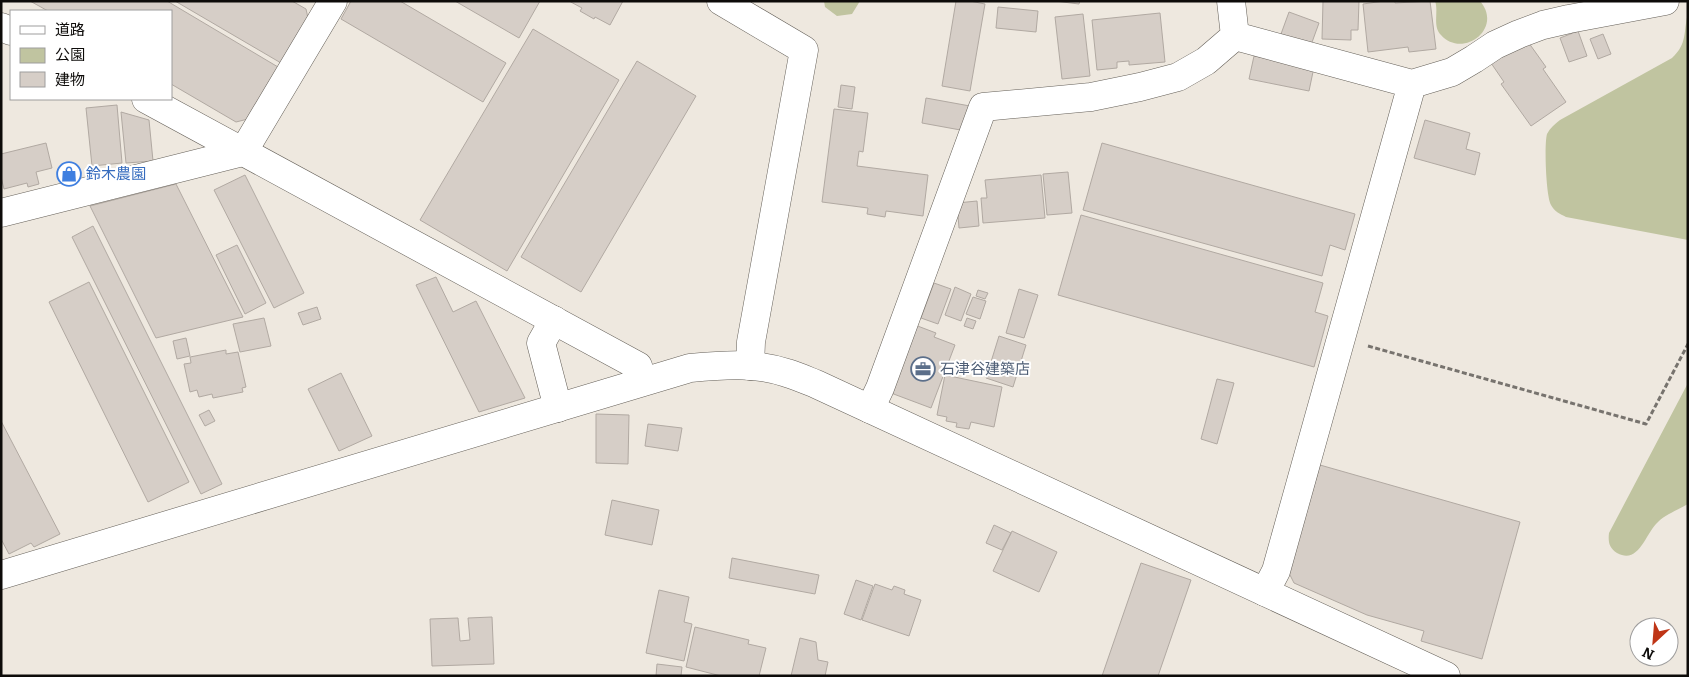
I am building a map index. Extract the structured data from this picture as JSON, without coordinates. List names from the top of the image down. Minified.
{"places":{"shop":["鈴木農園"],"office":["石津谷建築店"]},"legend":["道路","公園","建物"],"north":"bottom left"}
